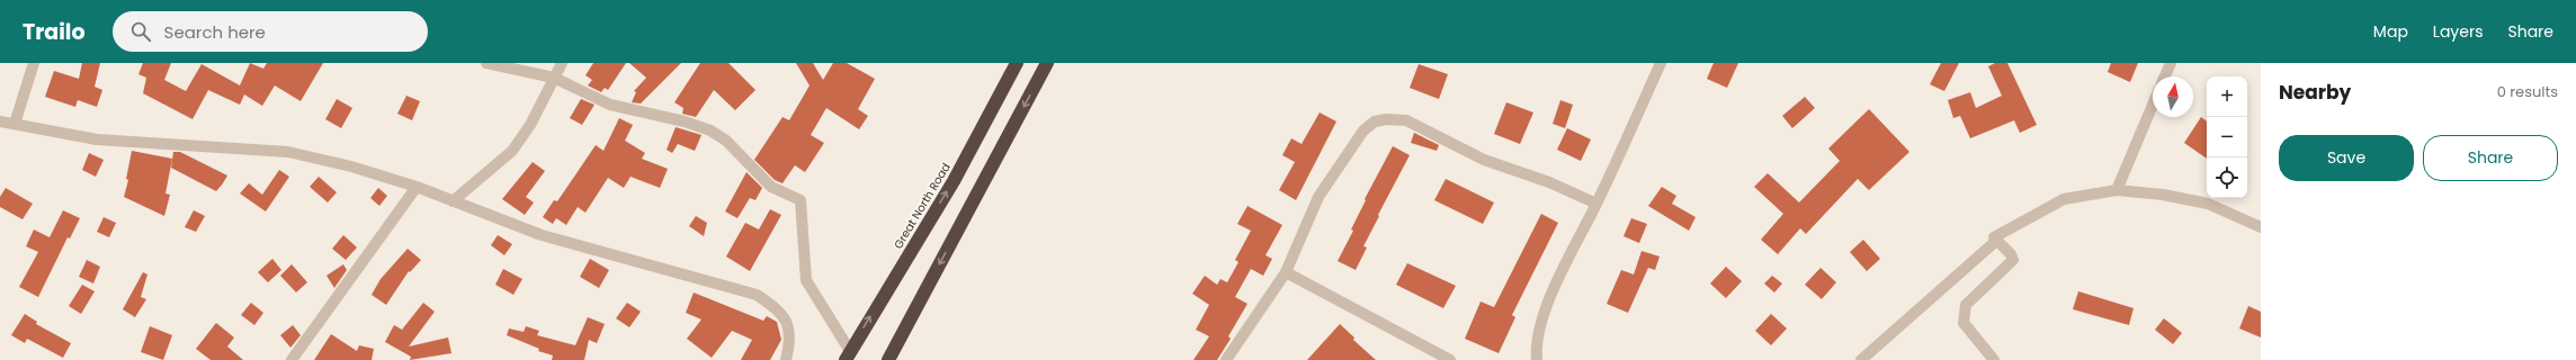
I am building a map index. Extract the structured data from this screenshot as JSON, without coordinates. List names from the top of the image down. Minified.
{"streets":{"highway":["Great North Road"]},"north":"top","page":{"header":"Trailo","search":"Search here","nav":["Map","Layers","Share"],"heading":["Nearby","0 results"],"map_buttons":["+","−"],"buttons":["Save","Share"]}}
